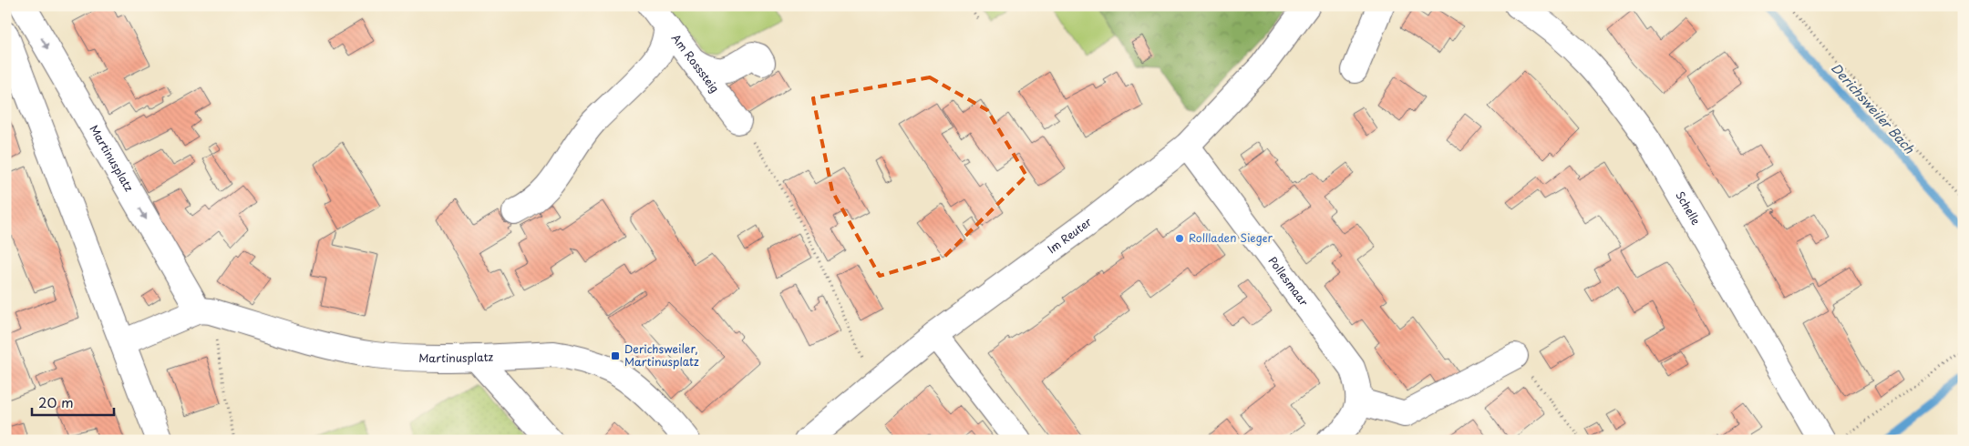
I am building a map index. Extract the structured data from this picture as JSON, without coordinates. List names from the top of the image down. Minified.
{"streets":{"street":["Am Rosssteig","Martinusplatz","Schelle","Im Reuter","Pollesmaar"]},"crossings":[["Im Reuter","Pollesmaar"]],"water":["Derichsweiler Bach"],"places":{"other":["Rollladen Sieger"],"transit":["Derichsweiler, Martinusplatz"]},"scale_bar":"20 m"}
